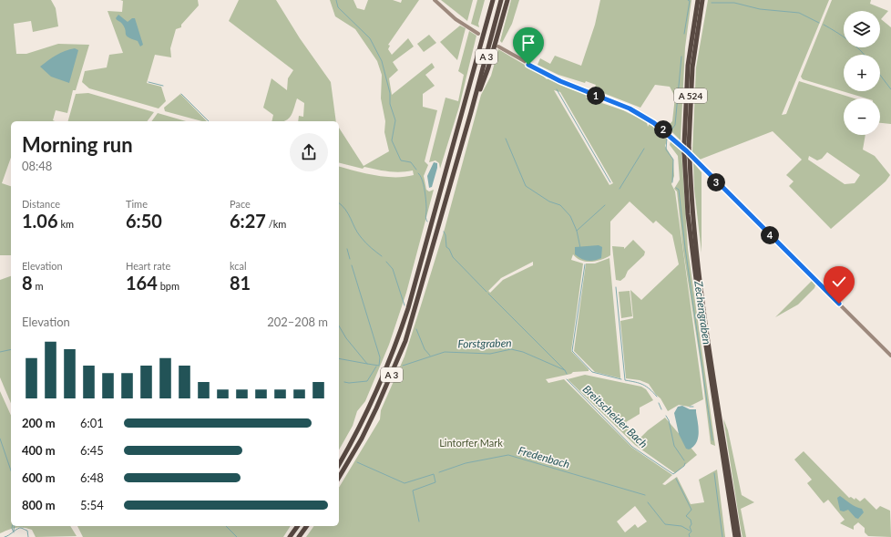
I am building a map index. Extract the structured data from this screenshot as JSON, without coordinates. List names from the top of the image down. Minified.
{"streets":{"highway":["A 3","A 524"]},"water":["Zechengraben","Forstgraben","Breitscheider Bach","Fredenbach"],"parks":["Lintorfer Mark"],"page":{"map_buttons":["+","−"],"pins":["1","2","3","4"],"heading":["Morning run","08:48"],"stats":[["Distance","1.06 km"],["Time","6:50"],["Pace","6:27 /km"],["Elevation","8 m"],["Heart rate","164 bpm"],["kcal","81"]],"chart":["Elevation","202–208 m"],"list":[{"name":"200 m","note":"6:01"},{"name":"400 m","note":"6:45"},{"name":"600 m","note":"6:48"},{"name":"800 m","note":"5:54"}]}}
